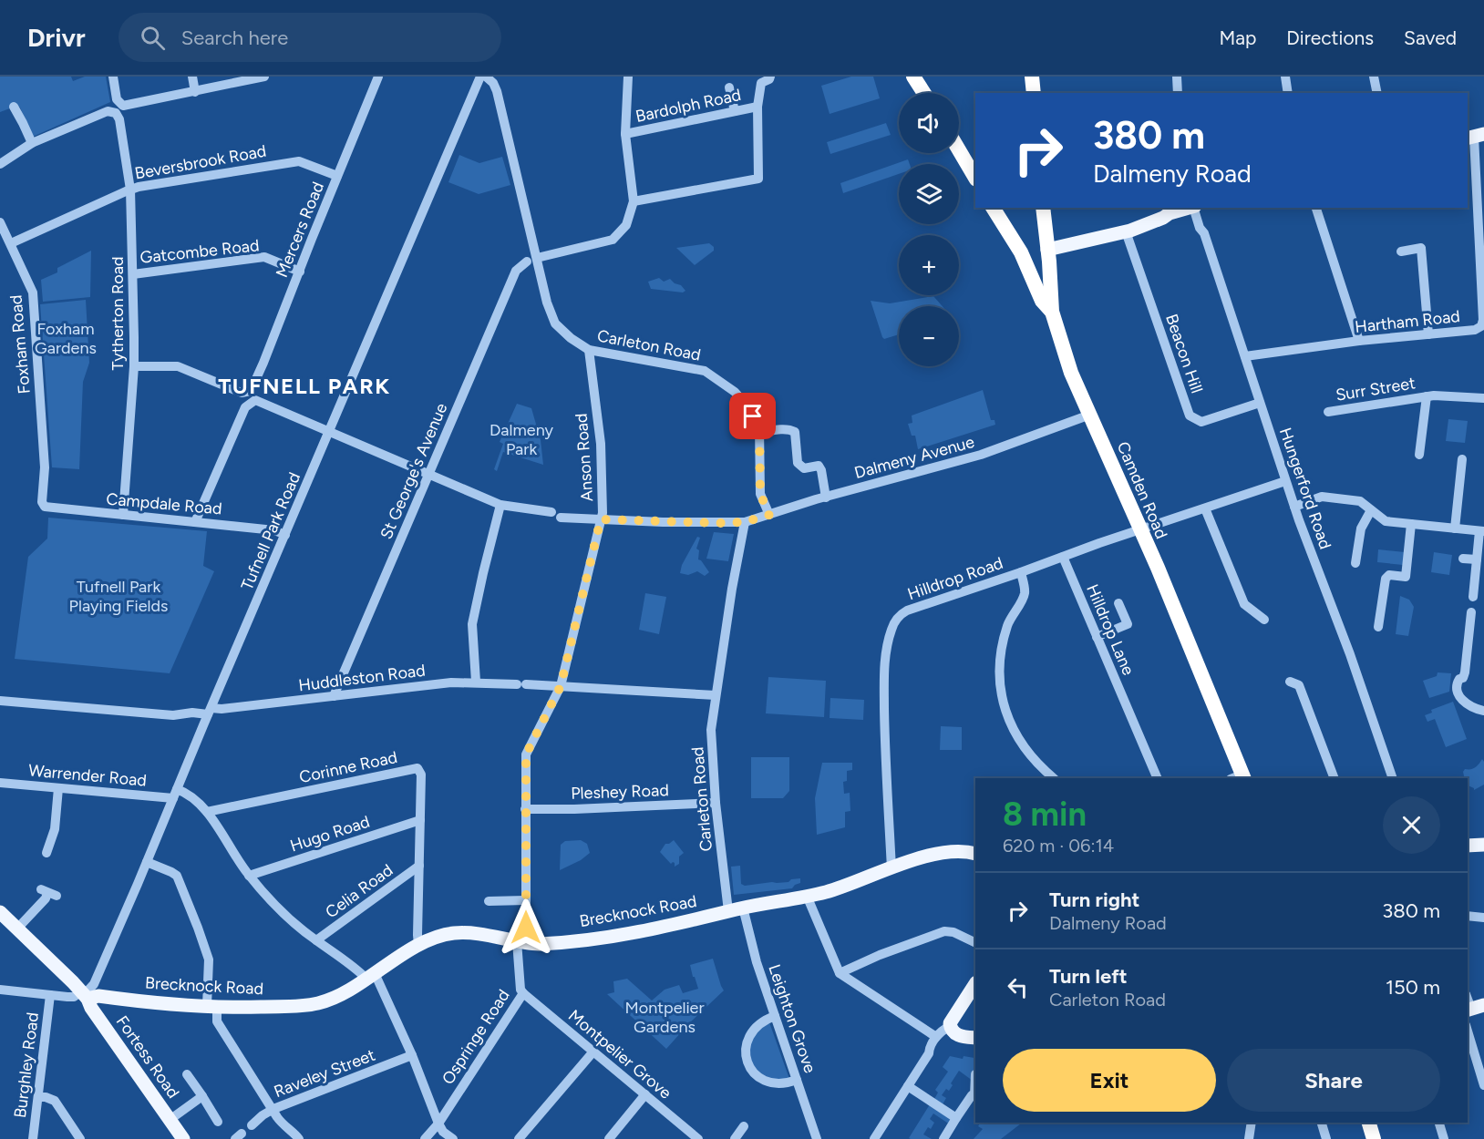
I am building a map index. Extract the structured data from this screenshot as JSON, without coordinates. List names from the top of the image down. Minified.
{"streets":{"highway":["Camden Road"],"main road":["Brecknock Road","Fortess Road"],"street":["Bardolph Road","Beversbrook Road","Mercers Road","Gatcombe Road","Tytherton Road","Hartham Road","Foxham Road","Carleton Road","Beacon Hill","Surr Street","Anson Road","Dalmeny Avenue","St George's Avenue","Hungerford Road","Campdale Road","Tufnell Park Road","Hilldrop Road","Hilldrop Lane","Huddleston Road","Corinne Road","Warrender Road","Pleshey Road","Hugo Road","Celia Road","Leighton Grove","Ospringe Road","Montpelier Grove","Burghley Road","Raveley Street"]},"crossings":[["Beversbrook Road","Mercers Road"],["Beversbrook Road","Tytherton Road"],["Beversbrook Road","Foxham Road"],["Mercers Road","Gatcombe Road"],["Mercers Road","Dalmeny Avenue"],["Mercers Road","Campdale Road"],["Gatcombe Road","Tytherton Road"],["Tytherton Road","Dalmeny Avenue"],["Tytherton Road","Campdale Road"],["Hartham Road","Hungerford Road"],["Foxham Road","Campdale Road"],["Carleton Road","Anson Road"],["Carleton Road","Dalmeny Avenue"],["Carleton Road","Huddleston Road"],["Carleton Road","Pleshey Road"],["Carleton Road","Brecknock Road"],["Beacon Hill","Hungerford Road"],["Anson Road","Dalmeny Avenue"],["Anson Road","Huddleston Road"],["Anson Road","Pleshey Road"],["Anson Road","Brecknock Road"],["Anson Road","Ospringe Road"],["Dalmeny Avenue","St George's Avenue"],["Dalmeny Avenue","Camden Road"],["Dalmeny Avenue","Tufnell Park Road"],["St George's Avenue","Huddleston Road"],["Hungerford Road","Hilldrop Road"],["Camden Road","Hilldrop Road"],["Campdale Road","Tufnell Park Road"],["Tufnell Park Road","Huddleston Road"],["Tufnell Park Road","Warrender Road"],["Tufnell Park Road","Brecknock Road"],["Tufnell Park Road","Fortess Road"],["Hilldrop Road","Hilldrop Lane"],["Hilldrop Road","Brecknock Road"],["Corinne Road","Hugo Road"],["Corinne Road","Celia Road"],["Corinne Road","Brecknock Road"],["Brecknock Road","Leighton Grove"],["Brecknock Road","Ospringe Road"],["Brecknock Road","Fortess Road"],["Ospringe Road","Montpelier Grove"]],"districts":["TUFNELL PARK"],"parks":["Foxham Gardens","Dalmeny Park","Tufnell Park Playing Fields","Montpelier Gardens"],"page":{"header":"Drivr","search":"Search here","nav":["Map","Directions","Saved"],"map_buttons":["+","−"],"turn":["380 m","Dalmeny Road"],"heading":["8 min","620 m · 06:14"],"list":[{"name":"Turn right","note":"Dalmeny Road","value":"380 m"},{"name":"Turn left","note":"Carleton Road","value":"150 m"}],"buttons":["Exit","Share"]}}
